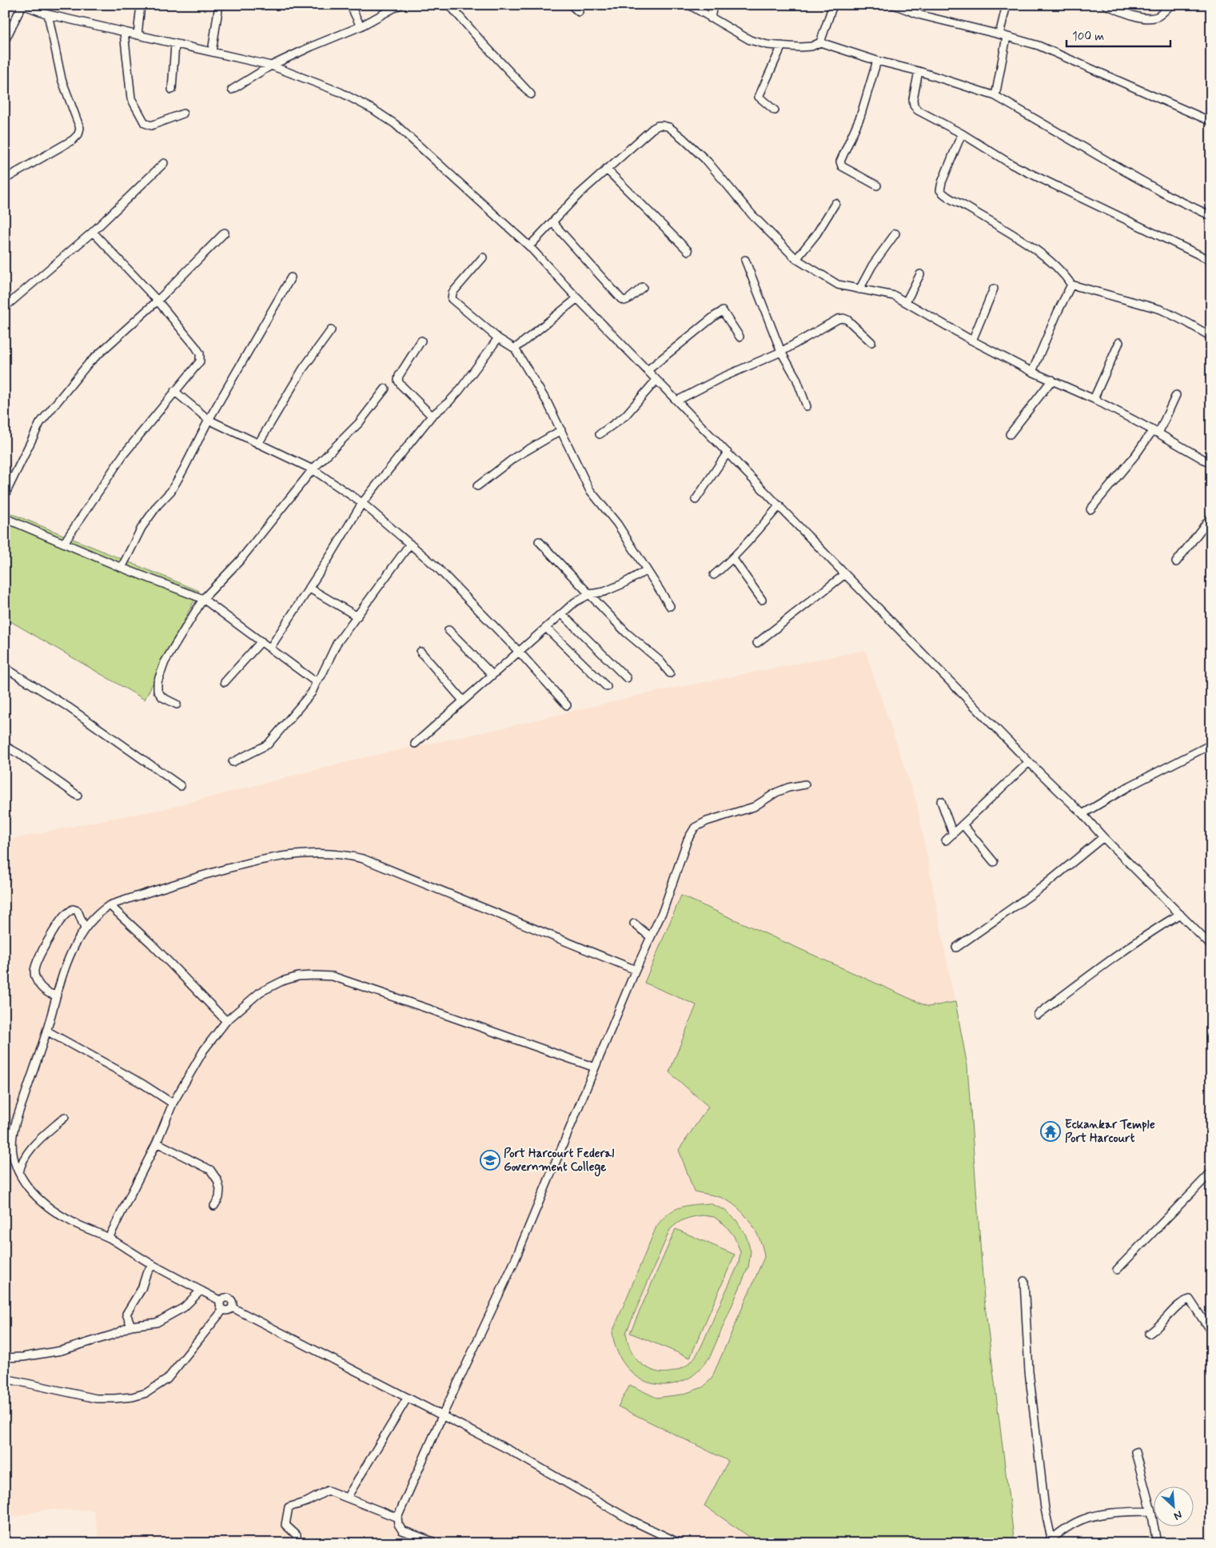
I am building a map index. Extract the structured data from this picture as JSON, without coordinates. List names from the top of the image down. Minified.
{"places":{"temple":["Eckankar Temple Port Harcourt"],"school or university":["Port Harcourt Federal Government College"]},"scale_bar":"100 m","north":"bottom right"}
